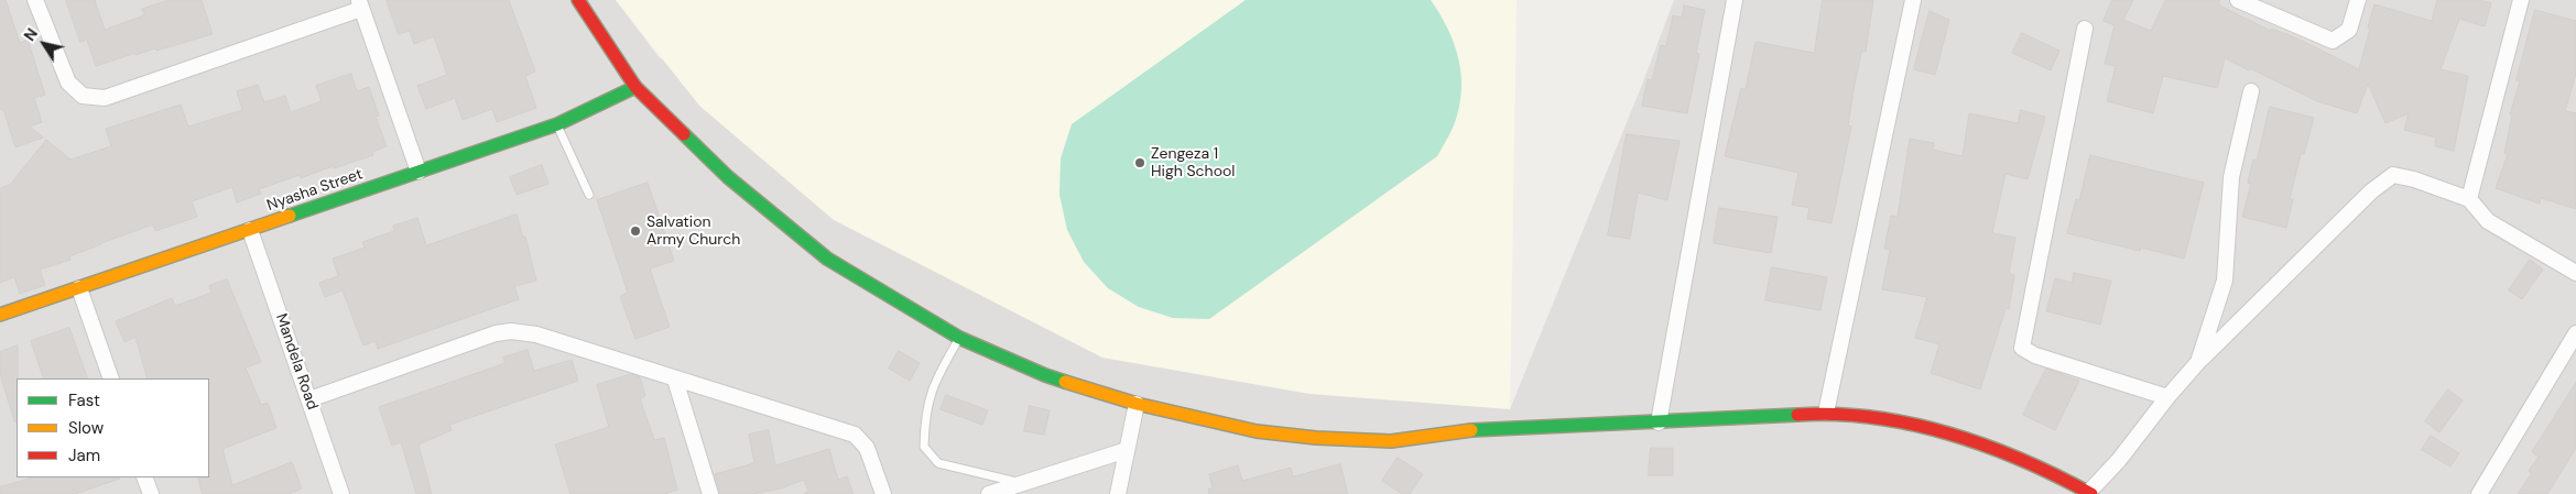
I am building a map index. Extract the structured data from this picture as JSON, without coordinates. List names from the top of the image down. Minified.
{"streets":{"street":["Nyasha Street","Mandela Road"]},"crossings":[["Nyasha Street","Mandela Road"]],"places":["Zengeza 1 High School","Salvation Army Church"],"legend":["Fast","Slow","Jam"],"north":"top left"}
